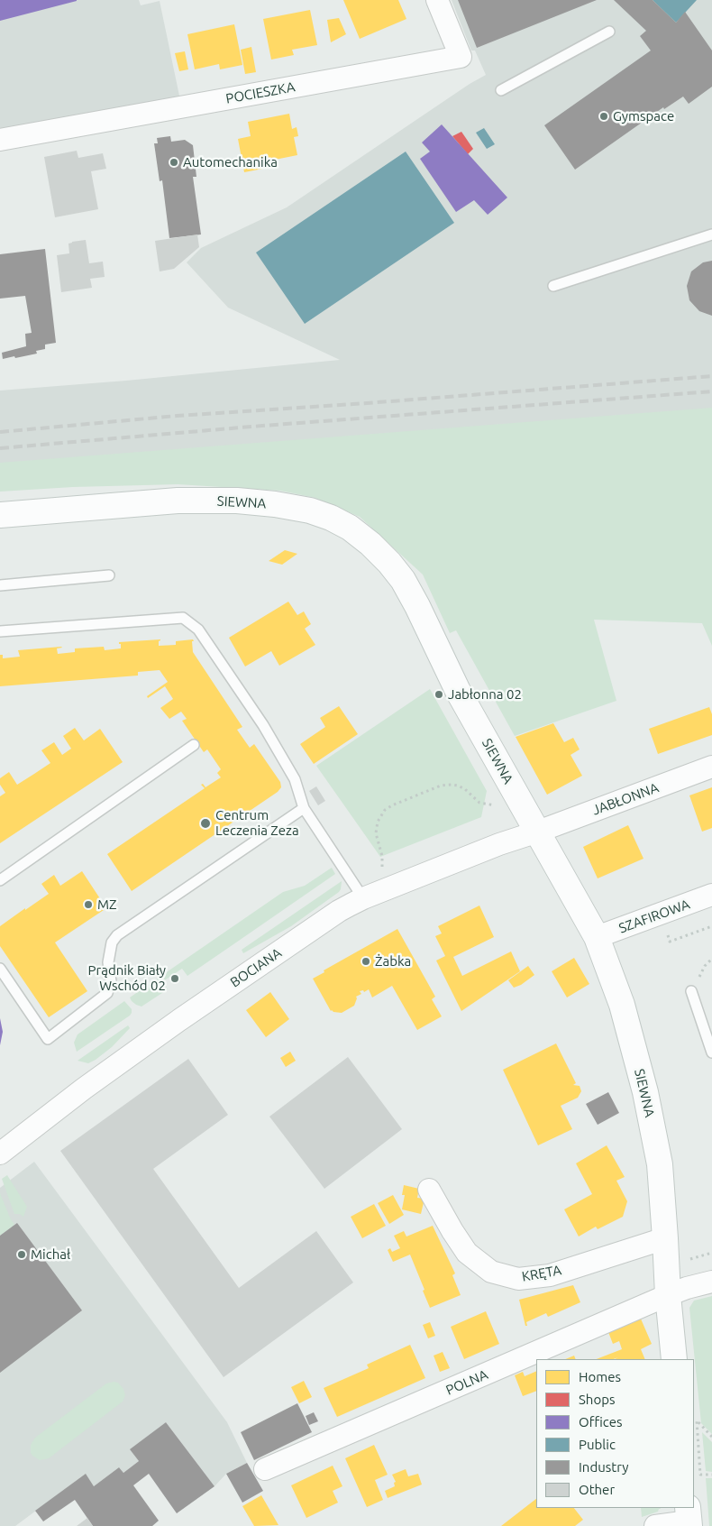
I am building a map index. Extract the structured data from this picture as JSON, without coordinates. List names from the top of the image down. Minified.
{"streets":{"street":["POCIESZKA","SIEWNA","JABŁONNA","SZAFIROWA","BOCIANA","KRĘTA","POLNA"]},"crossings":[["SIEWNA","JABŁONNA"],["SIEWNA","SZAFIROWA"],["SIEWNA","BOCIANA"],["SIEWNA","KRĘTA"],["SIEWNA","POLNA"],["JABŁONNA","BOCIANA"]],"places":["Gymspace","Automechanika","Jabłonna 02","Centrum Leczenia Zeza","MZ","Żabka","Prądnik Biały Wschód 02","Michał"],"legend":["Homes","Shops","Offices","Public","Industry","Other"]}
